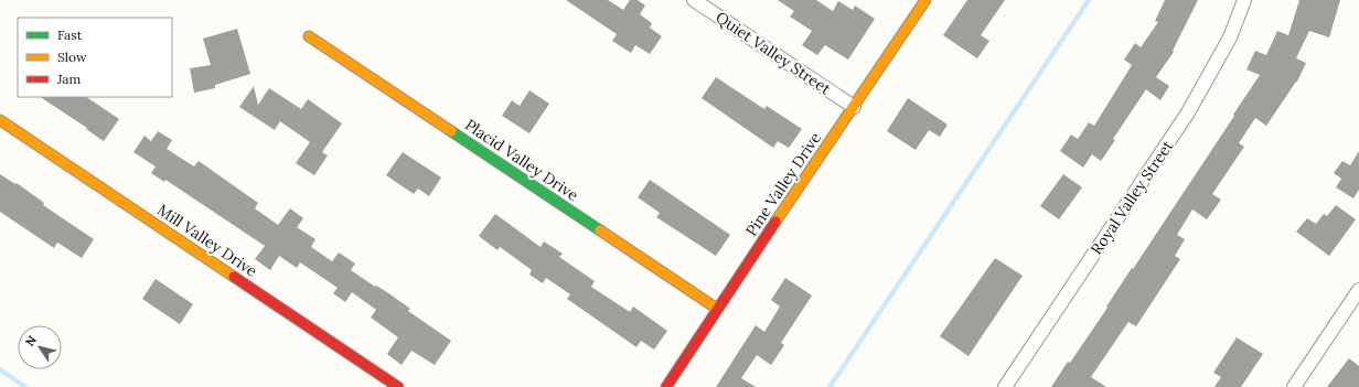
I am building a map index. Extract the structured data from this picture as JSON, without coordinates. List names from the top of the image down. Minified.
{"streets":{"street":["Quiet Valley Street","Placid Valley Drive","Pine Valley Drive","Royal Valley Street","Mill Valley Drive"]},"crossings":[["Quiet Valley Street","Pine Valley Drive"],["Placid Valley Drive","Pine Valley Drive"]],"legend":["Fast","Slow","Jam"],"north":"top left"}
